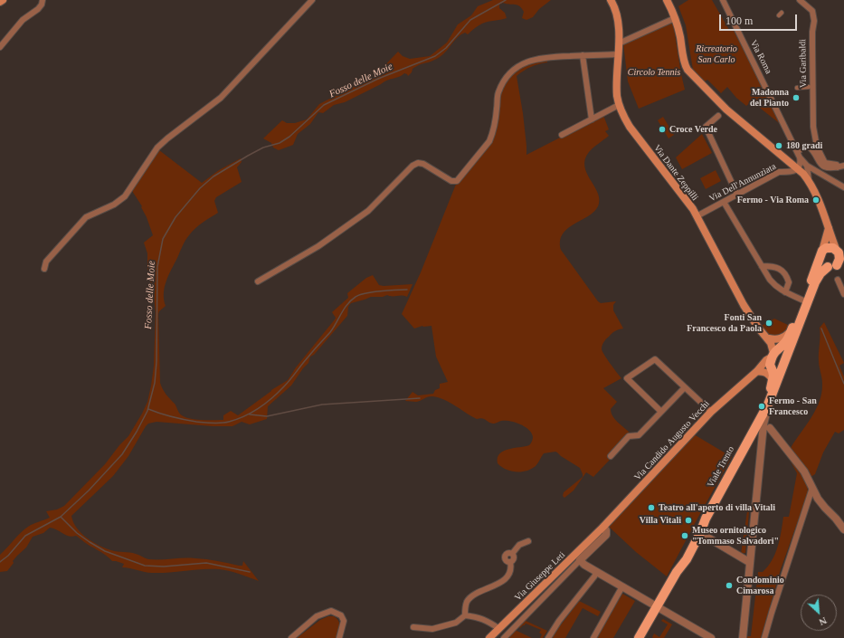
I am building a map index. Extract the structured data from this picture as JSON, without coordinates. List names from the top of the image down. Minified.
{"streets":{"main road":["Via Dante Zeppilli","Via Candido Augusto Vecchi","Viale Trento","Via Giuseppe Leti"],"street":["Via Roma","Via Garibaldi","Via Dell'Annunziata"]},"crossings":[["Via Dante Zeppilli","Via Dell'Annunziata"],["Via Dante Zeppilli","Via Candido Augusto Vecchi"],["Via Dante Zeppilli","Viale Trento"],["Via Candido Augusto Vecchi","Viale Trento"],["Via Candido Augusto Vecchi","Via Giuseppe Leti"]],"water":["Fosso delle Moie"],"parks":["Ricreatorio San Carlo","Circolo Tennis"],"places":["Madonna del Pianto","Croce Verde","180 gradi","Fermo - Via Roma","Fonti San Francesco da Paola","Fermo - San Francesco","Teatro all'aperto di villa Vitali","Villa Vitali","Museo ornitologico \"Tommaso Salvadori\"","Condominio Cimarosa"],"scale_bar":"100 m","north":"bottom right"}
